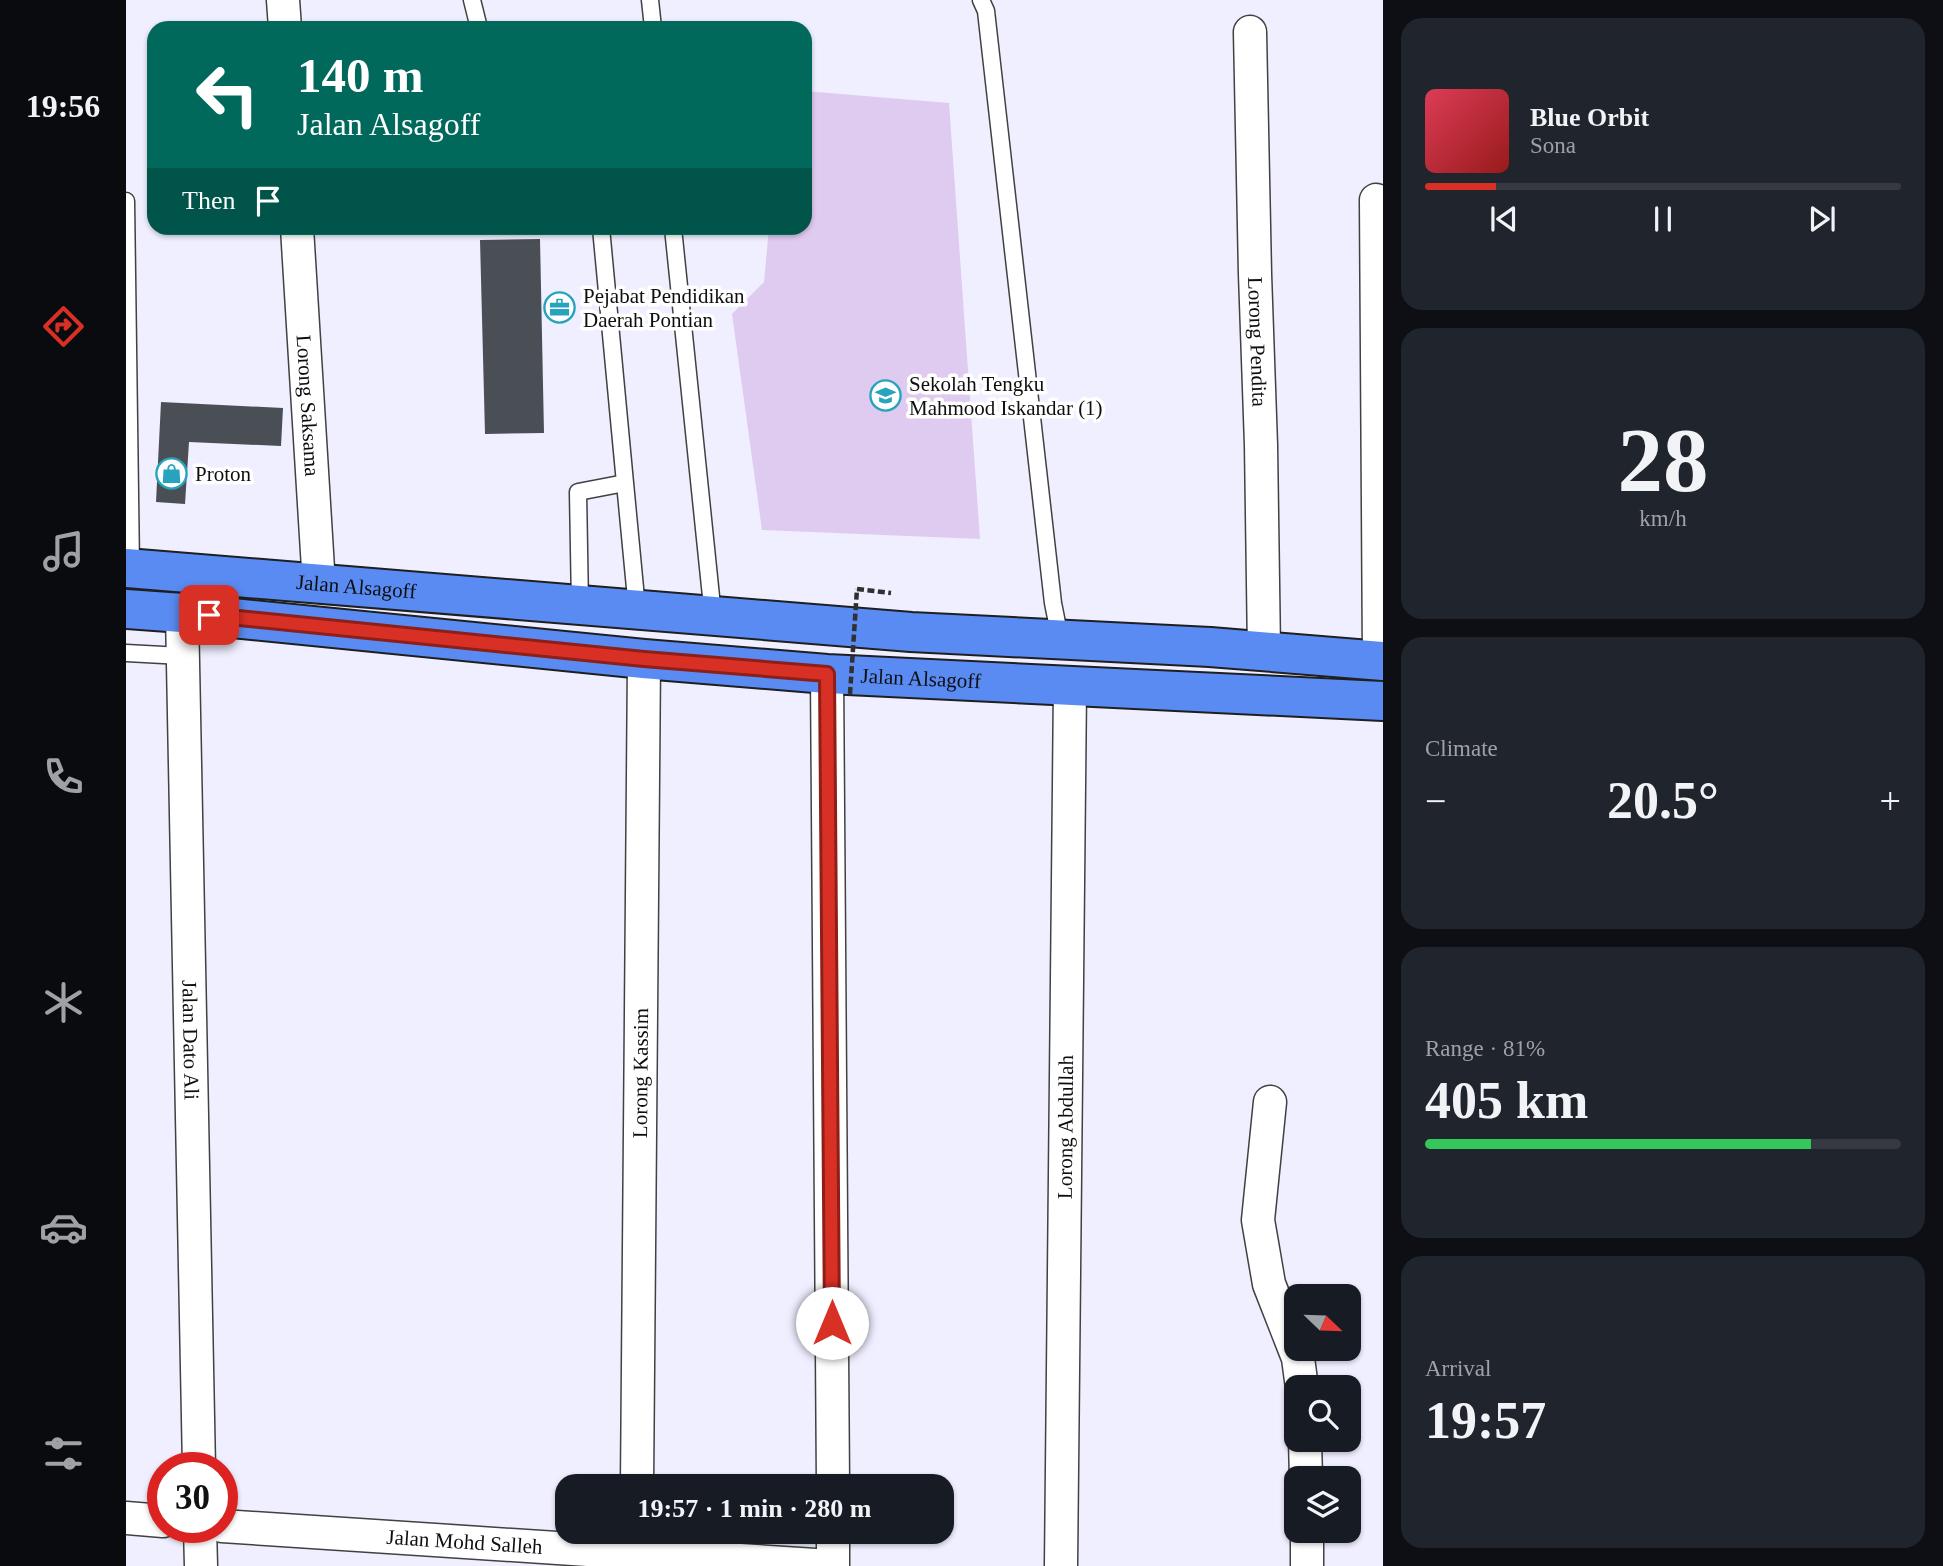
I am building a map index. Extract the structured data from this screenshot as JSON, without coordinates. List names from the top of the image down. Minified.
{"streets":{"highway":["Jalan Alsagoff"],"street":["Lorong Pendita","Lorong Saksama","Jalan Dato Ali","Lorong Kassim","Lorong Abdullah","Jalan Mohd Salleh"]},"crossings":[["Lorong Pendita","Jalan Alsagoff"],["Lorong Saksama","Jalan Alsagoff"],["Jalan Alsagoff","Jalan Dato Ali"],["Jalan Alsagoff","Lorong Kassim"],["Jalan Alsagoff","Lorong Abdullah"]],"places":{"office":["Pejabat Pendidikan Daerah Pontian"],"school or university":["Sekolah Tengku Mahmood Iskandar (1)"],"shop":["Proton"]},"north":"bottom right","page":{"tabs":"19:56","turn":["140 m","Jalan Alsagoff"],"song":["Blue Orbit","Sona"],"then":"Then","tile":[["28","km/h"],"Climate",["Range · 81%","405 km"],["Arrival","19:57"]],"heat":["−","20.5°","+"],"limit":"30","trip":"19:57 · 1 min · 280 m"}}
